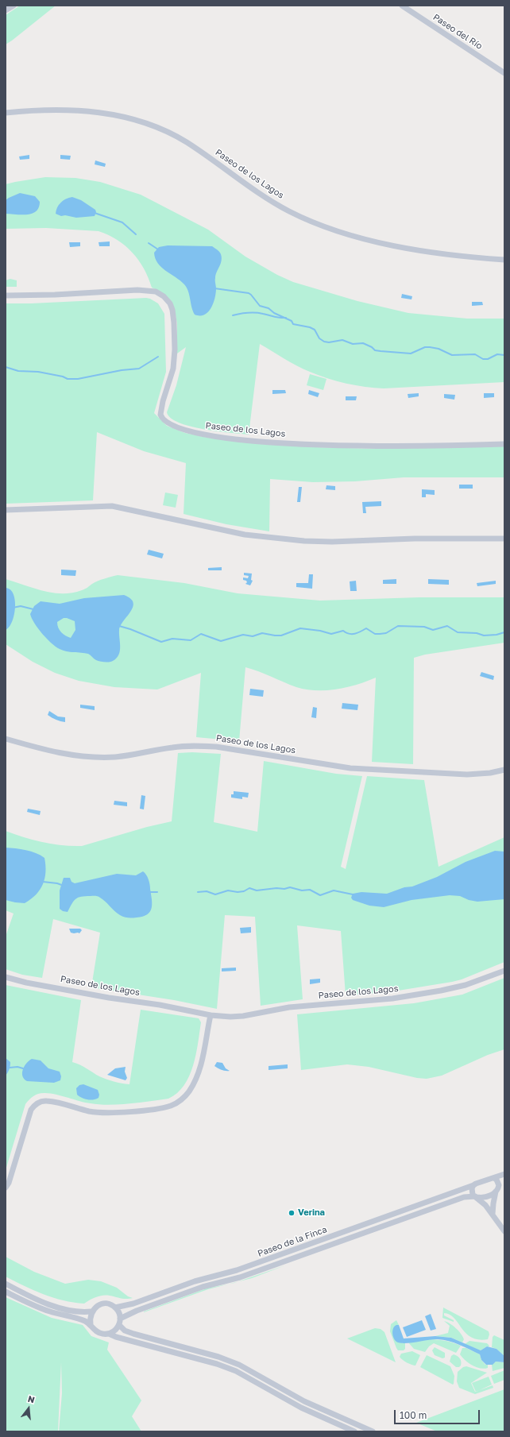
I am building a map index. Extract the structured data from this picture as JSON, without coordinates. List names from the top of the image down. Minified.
{"streets":{"street":["Paseo del Río","Paseo de los Lagos","Paseo de la Finca"]},"places":["Verina"],"scale_bar":"100 m","north":"top"}
